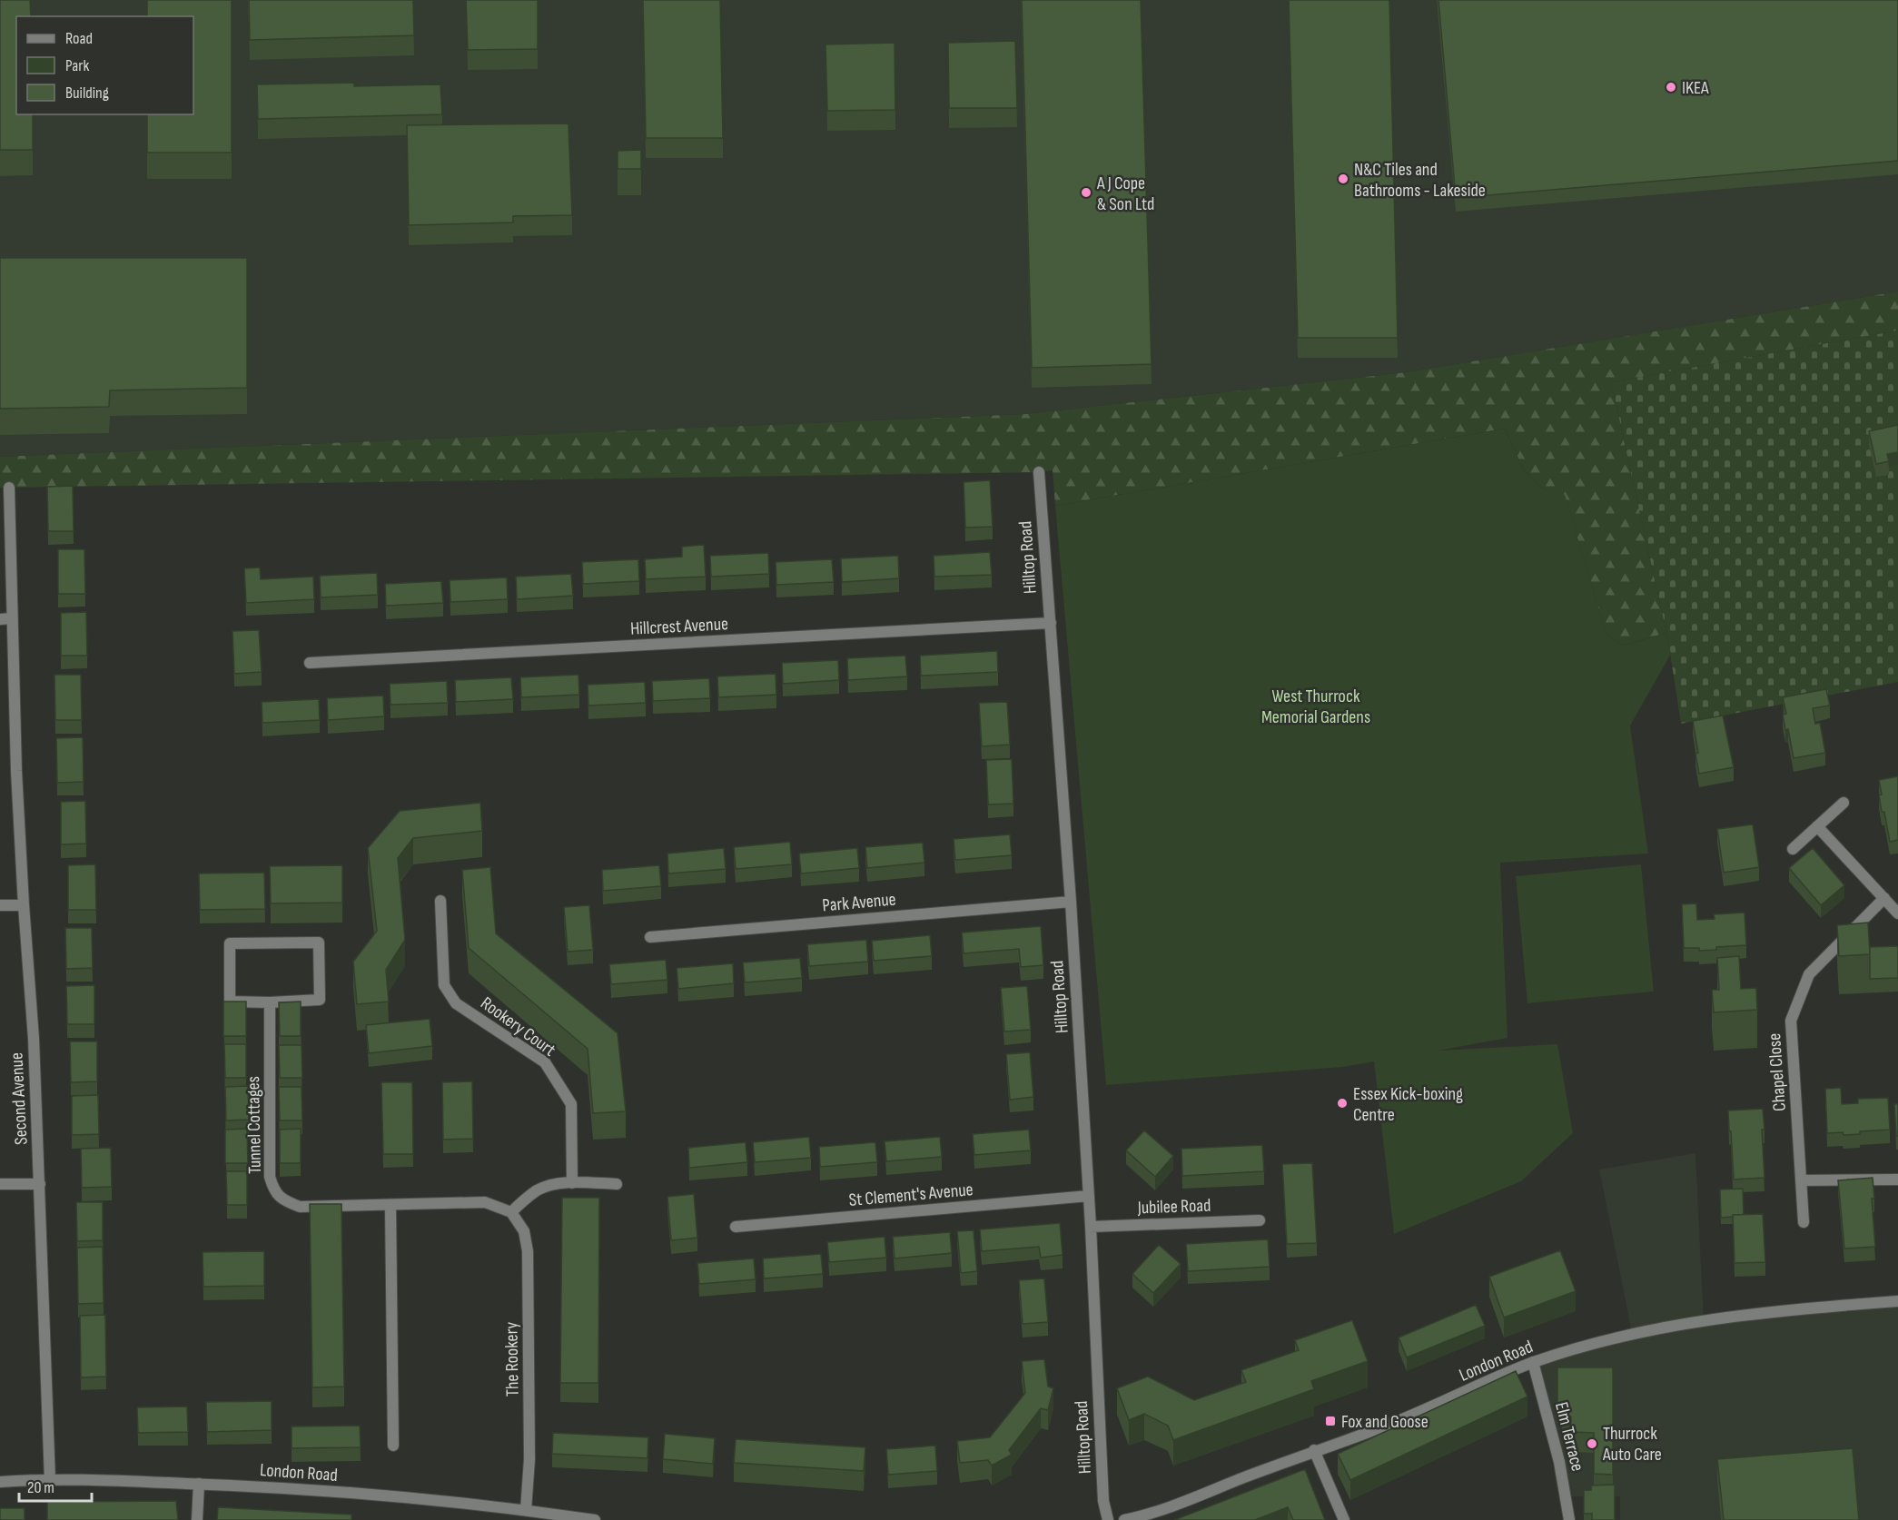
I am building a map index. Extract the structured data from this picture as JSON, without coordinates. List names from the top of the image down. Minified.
{"streets":{"street":["Hilltop Road","Hillcrest Avenue","Park Avenue","Rookery Court","Chapel Close","Second Avenue","Tunnel Cottages","St Clement's Avenue","Jubilee Road","The Rookery","London Road","Elm Terrace"]},"crossings":[["Hilltop Road","Hillcrest Avenue"],["Hilltop Road","Park Avenue"],["Hilltop Road","St Clement's Avenue"],["Hilltop Road","Jubilee Road"],["Second Avenue","London Road"],["Tunnel Cottages","The Rookery"],["The Rookery","London Road"],["London Road","Elm Terrace"]],"parks":["West Thurrock Memorial Gardens"],"places":{"other":["IKEA","N&C Tiles and Bathrooms - Lakeside","A J Cope & Son Ltd","Essex Kick-boxing Centre","Thurrock Auto Care"],"transit":["Fox and Goose"]},"legend":["Road","Park","Building"],"scale_bar":"20 m"}
